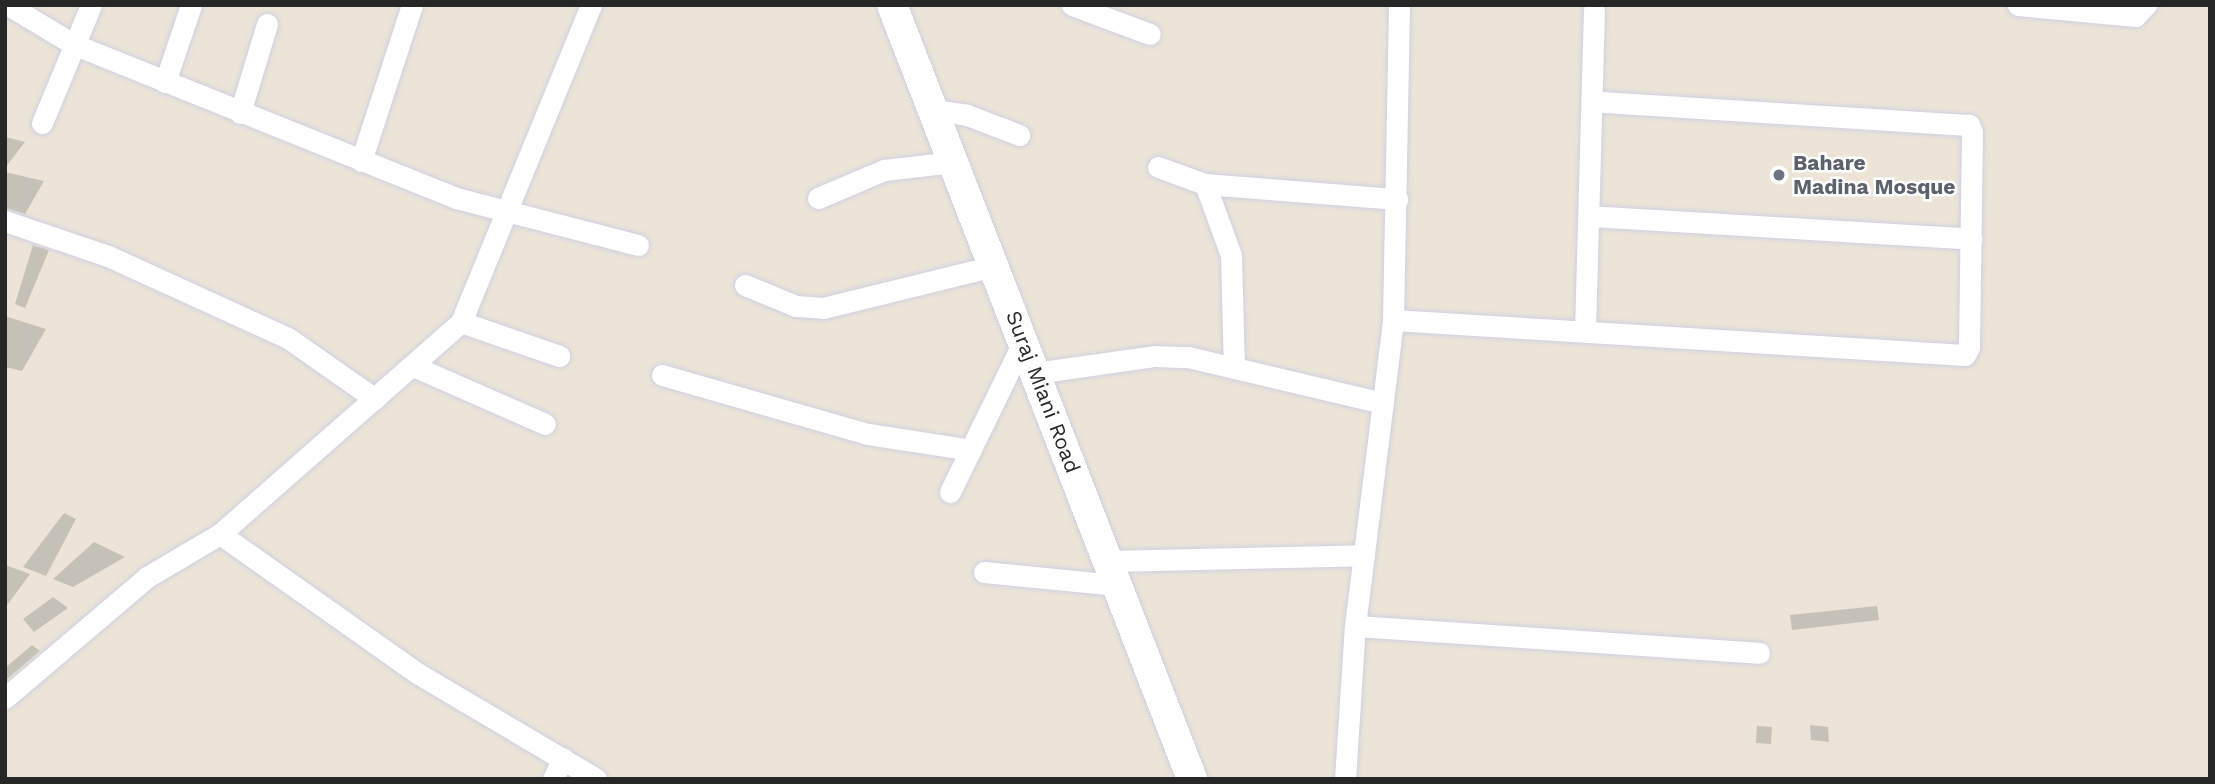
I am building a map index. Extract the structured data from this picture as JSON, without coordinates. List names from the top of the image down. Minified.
{"streets":{"street":["Suraj Miani Road"]},"places":["Bahare Madina Mosque"]}
